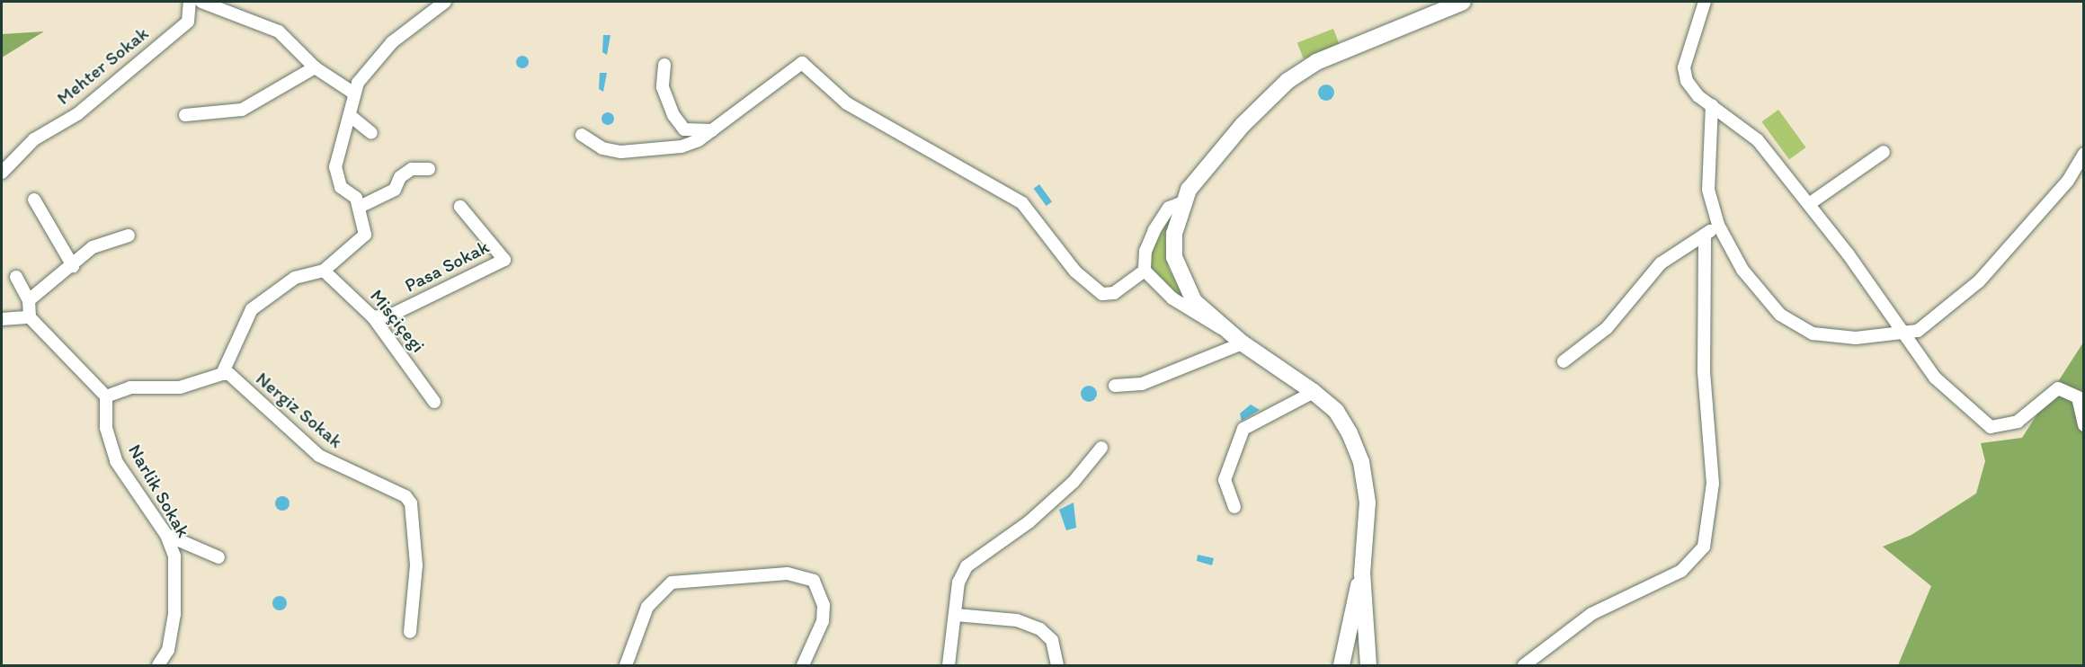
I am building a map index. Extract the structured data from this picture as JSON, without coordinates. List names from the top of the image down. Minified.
{"streets":{"street":["Mehter Sokak","Pasa Sokak","Misçiçegi","Nergiz Sokak","Narlik Sokak"]},"crossings":[["Pasa Sokak","Misçiçegi"]]}
